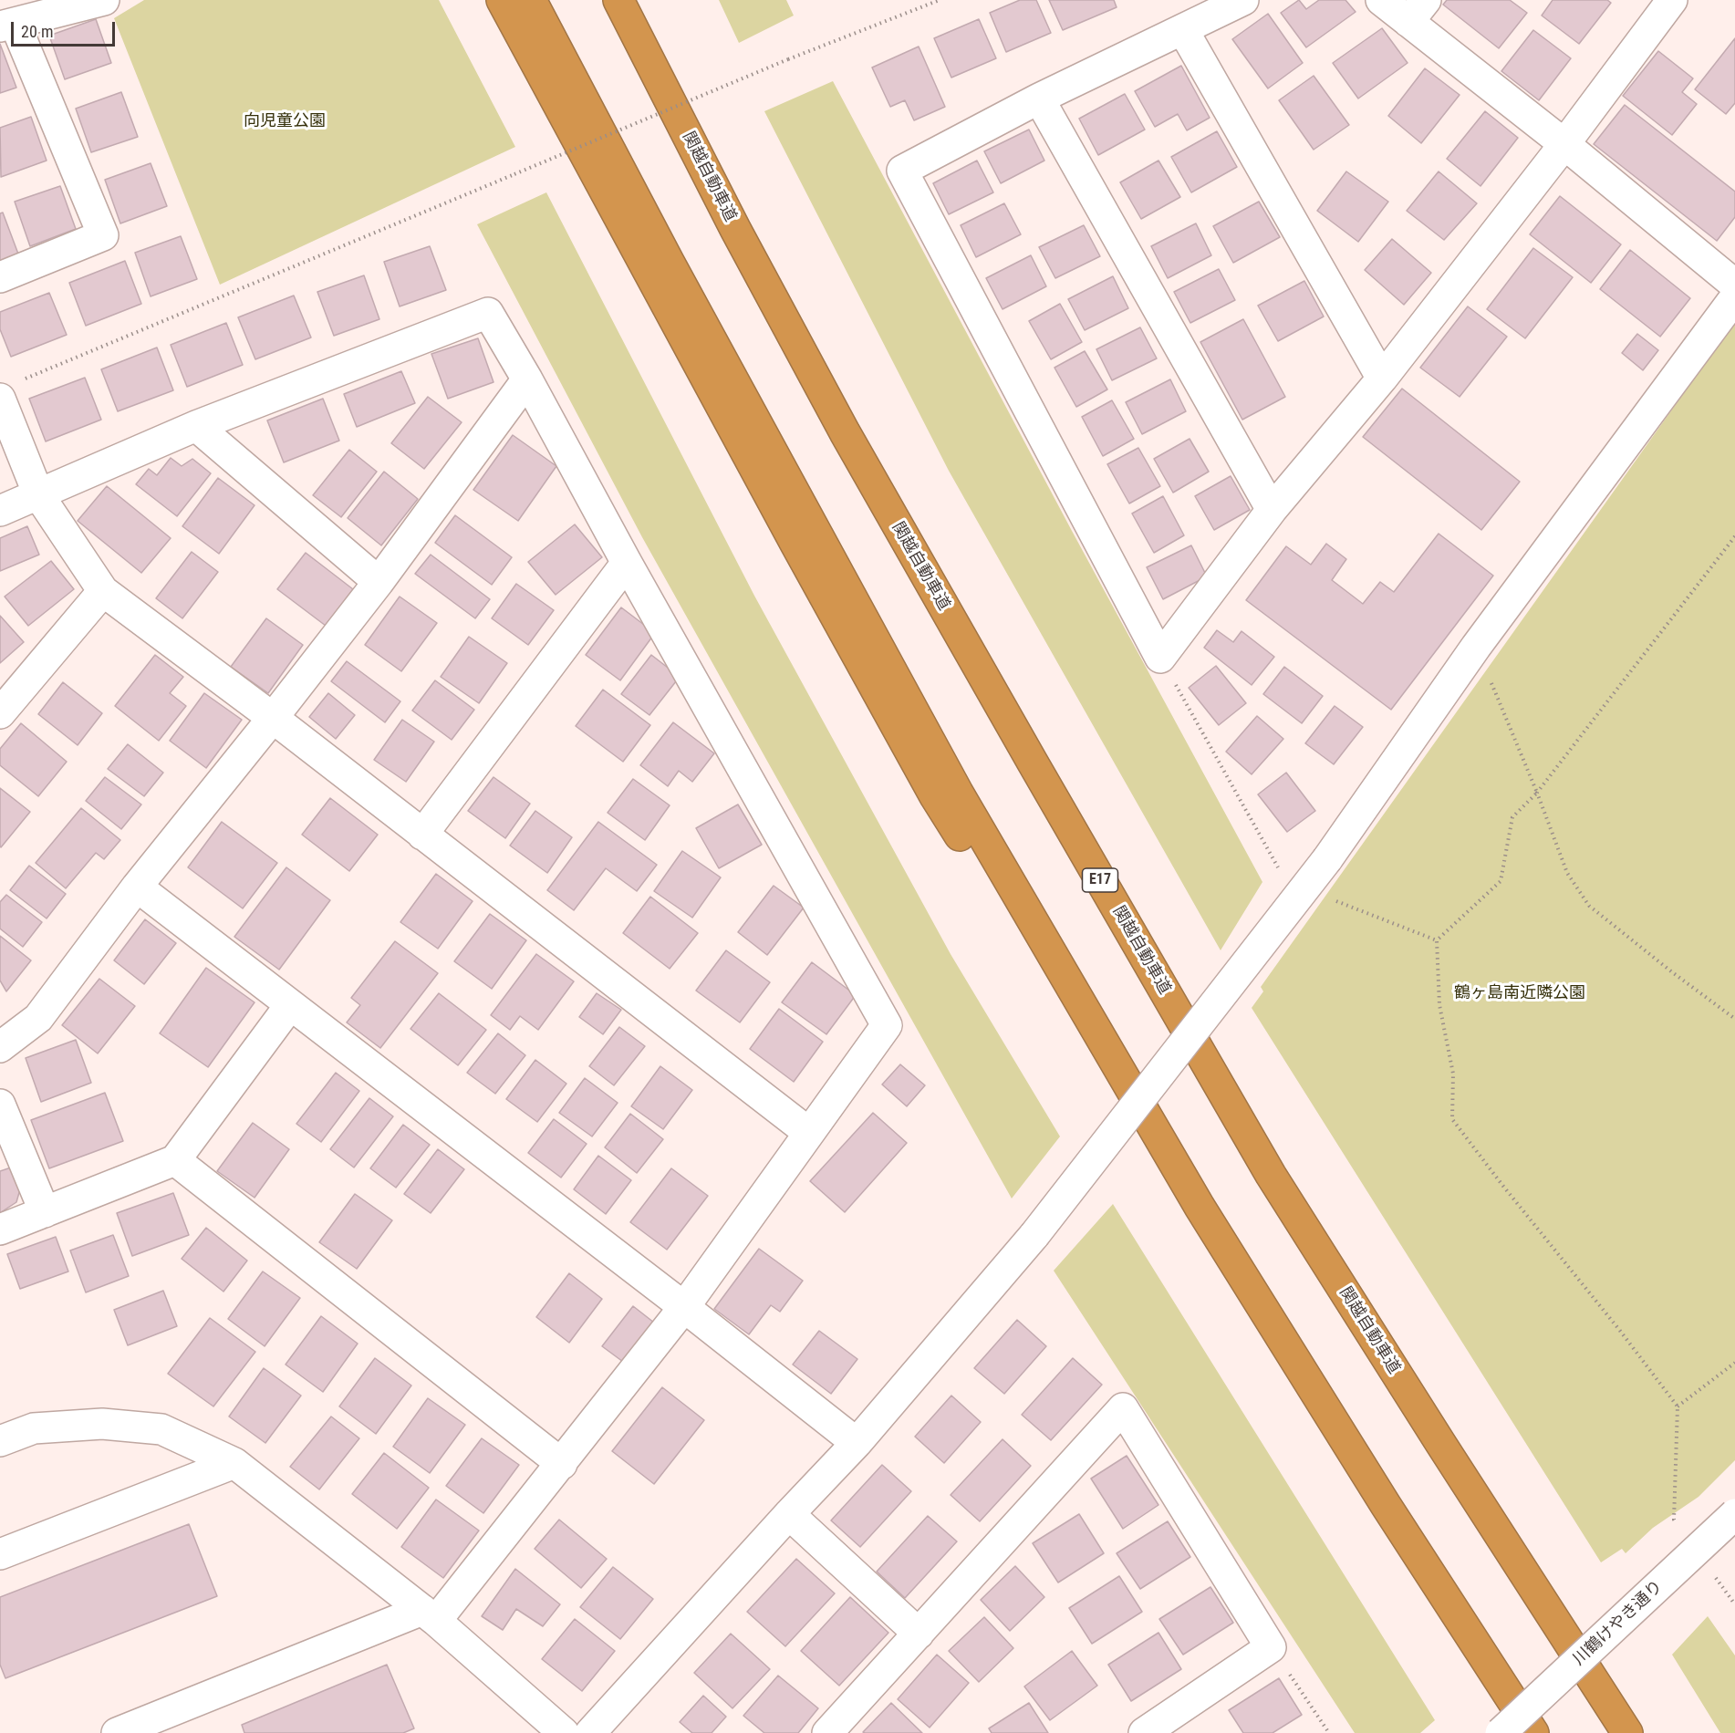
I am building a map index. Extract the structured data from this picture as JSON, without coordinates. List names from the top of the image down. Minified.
{"streets":{"highway":["関越自動車道","E17"],"street":["川鶴けやき通り"]},"parks":["向児童公園","鶴ヶ島南近隣公園"],"scale_bar":"20 m"}
